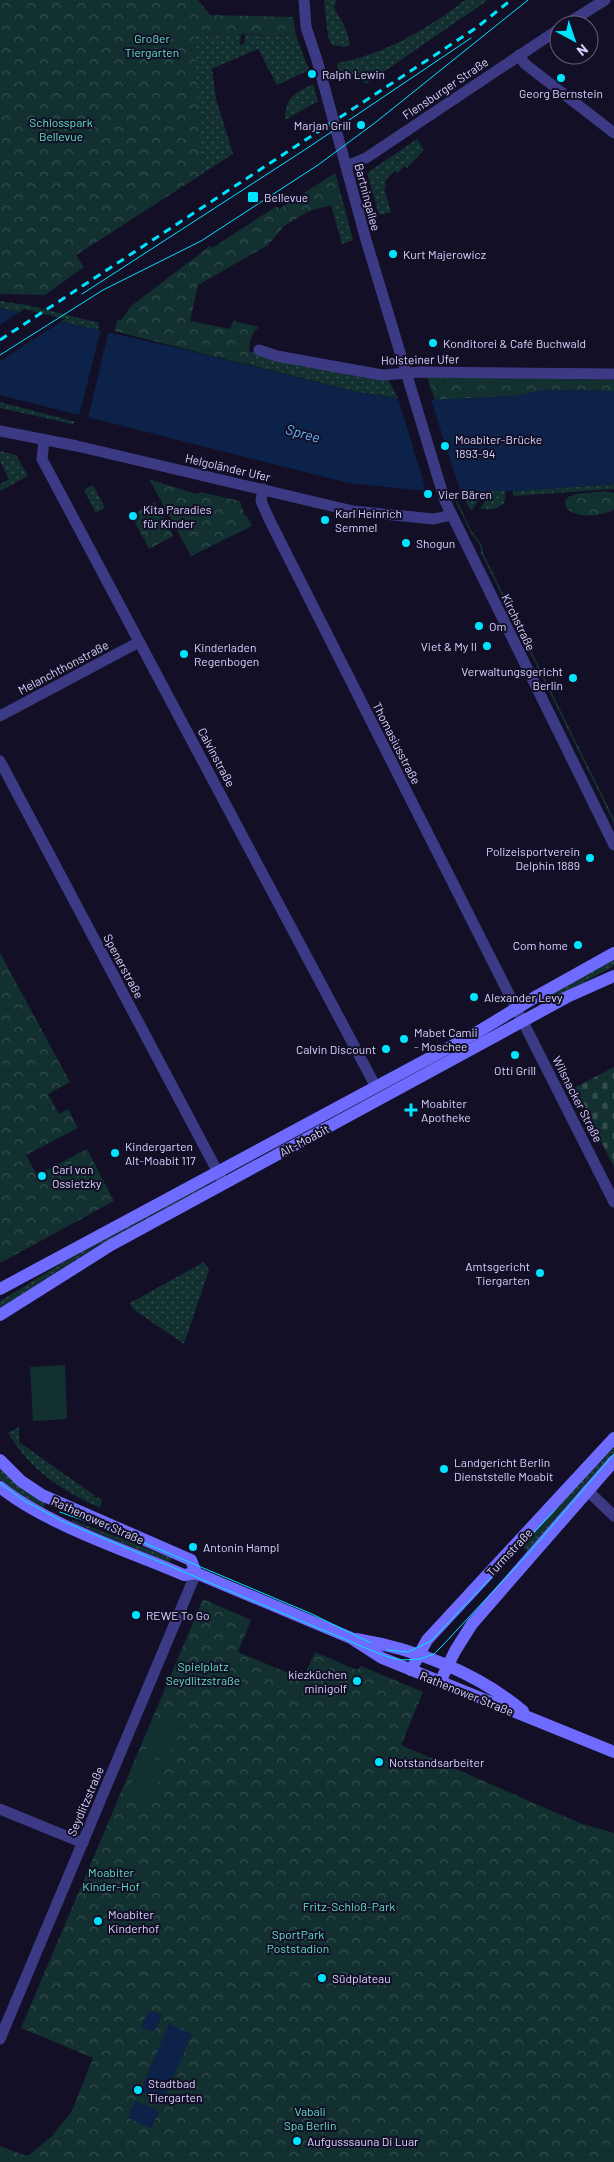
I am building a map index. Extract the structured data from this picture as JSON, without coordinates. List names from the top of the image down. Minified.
{"streets":{"main road":["Alt-Moabit","Rathenower Straße","Turmstraße"],"street":["Flensburger Straße","Bartningallee","Holsteiner Ufer","Helgoländer Ufer","Kirchstraße","Melanchthonstraße","Thomasiusstraße","Calvinstraße","Spenerstraße","Wilsnacker Straße","Seydlitzstraße"]},"crossings":[["Flensburger Straße","Bartningallee"],["Bartningallee","Holsteiner Ufer"],["Bartningallee","Kirchstraße"],["Helgoländer Ufer","Kirchstraße"],["Helgoländer Ufer","Thomasiusstraße"],["Helgoländer Ufer","Calvinstraße"],["Melanchthonstraße","Calvinstraße"],["Thomasiusstraße","Wilsnacker Straße"],["Thomasiusstraße","Alt-Moabit"],["Calvinstraße","Alt-Moabit"],["Spenerstraße","Alt-Moabit"],["Wilsnacker Straße","Alt-Moabit"],["Rathenower Straße","Turmstraße"],["Rathenower Straße","Seydlitzstraße"]],"water":["Spree"],"parks":["Großer Tiergarten","Schlosspark Bellevue","Spielplatz Seydlitzstraße","Moabiter Kinder-Hof","Fritz-Schloß-Park","SportPark Poststadion","Vabali Spa Berlin"],"places":{"other":["Ralph Lewin","Georg Bernstein","Marjan Grill","Kurt Majerowicz","Konditorei & Café Buchwald","Moabiter-Brücke 1893-94","Vier Bären","Kita Paradies für Kinder","Karl Heinrich Semmel","Shogun","Om","Viet & My II","Kinderladen Regenbogen","Verwaltungsgericht Berlin","Polizeisportverein Delphin 1889","Com home","Alexander Levy","Mabet Camii - Moschee","Calvin Discount","Otti Grill","Kindergarten Alt-Moabit 117","Carl von Ossietzky","Amtsgericht Tiergarten","Landgericht Berlin Dienststelle Moabit","Antonin Hampl","REWE To Go","kiezküchen minigolf","Notstandsarbeiter","Moabiter Kinderhof","Südplateau","Stadtbad Tiergarten","Aufgusssauna Di Luar"],"transit":["Bellevue"],"health":["Moabiter Apotheke"]},"north":"bottom right"}
